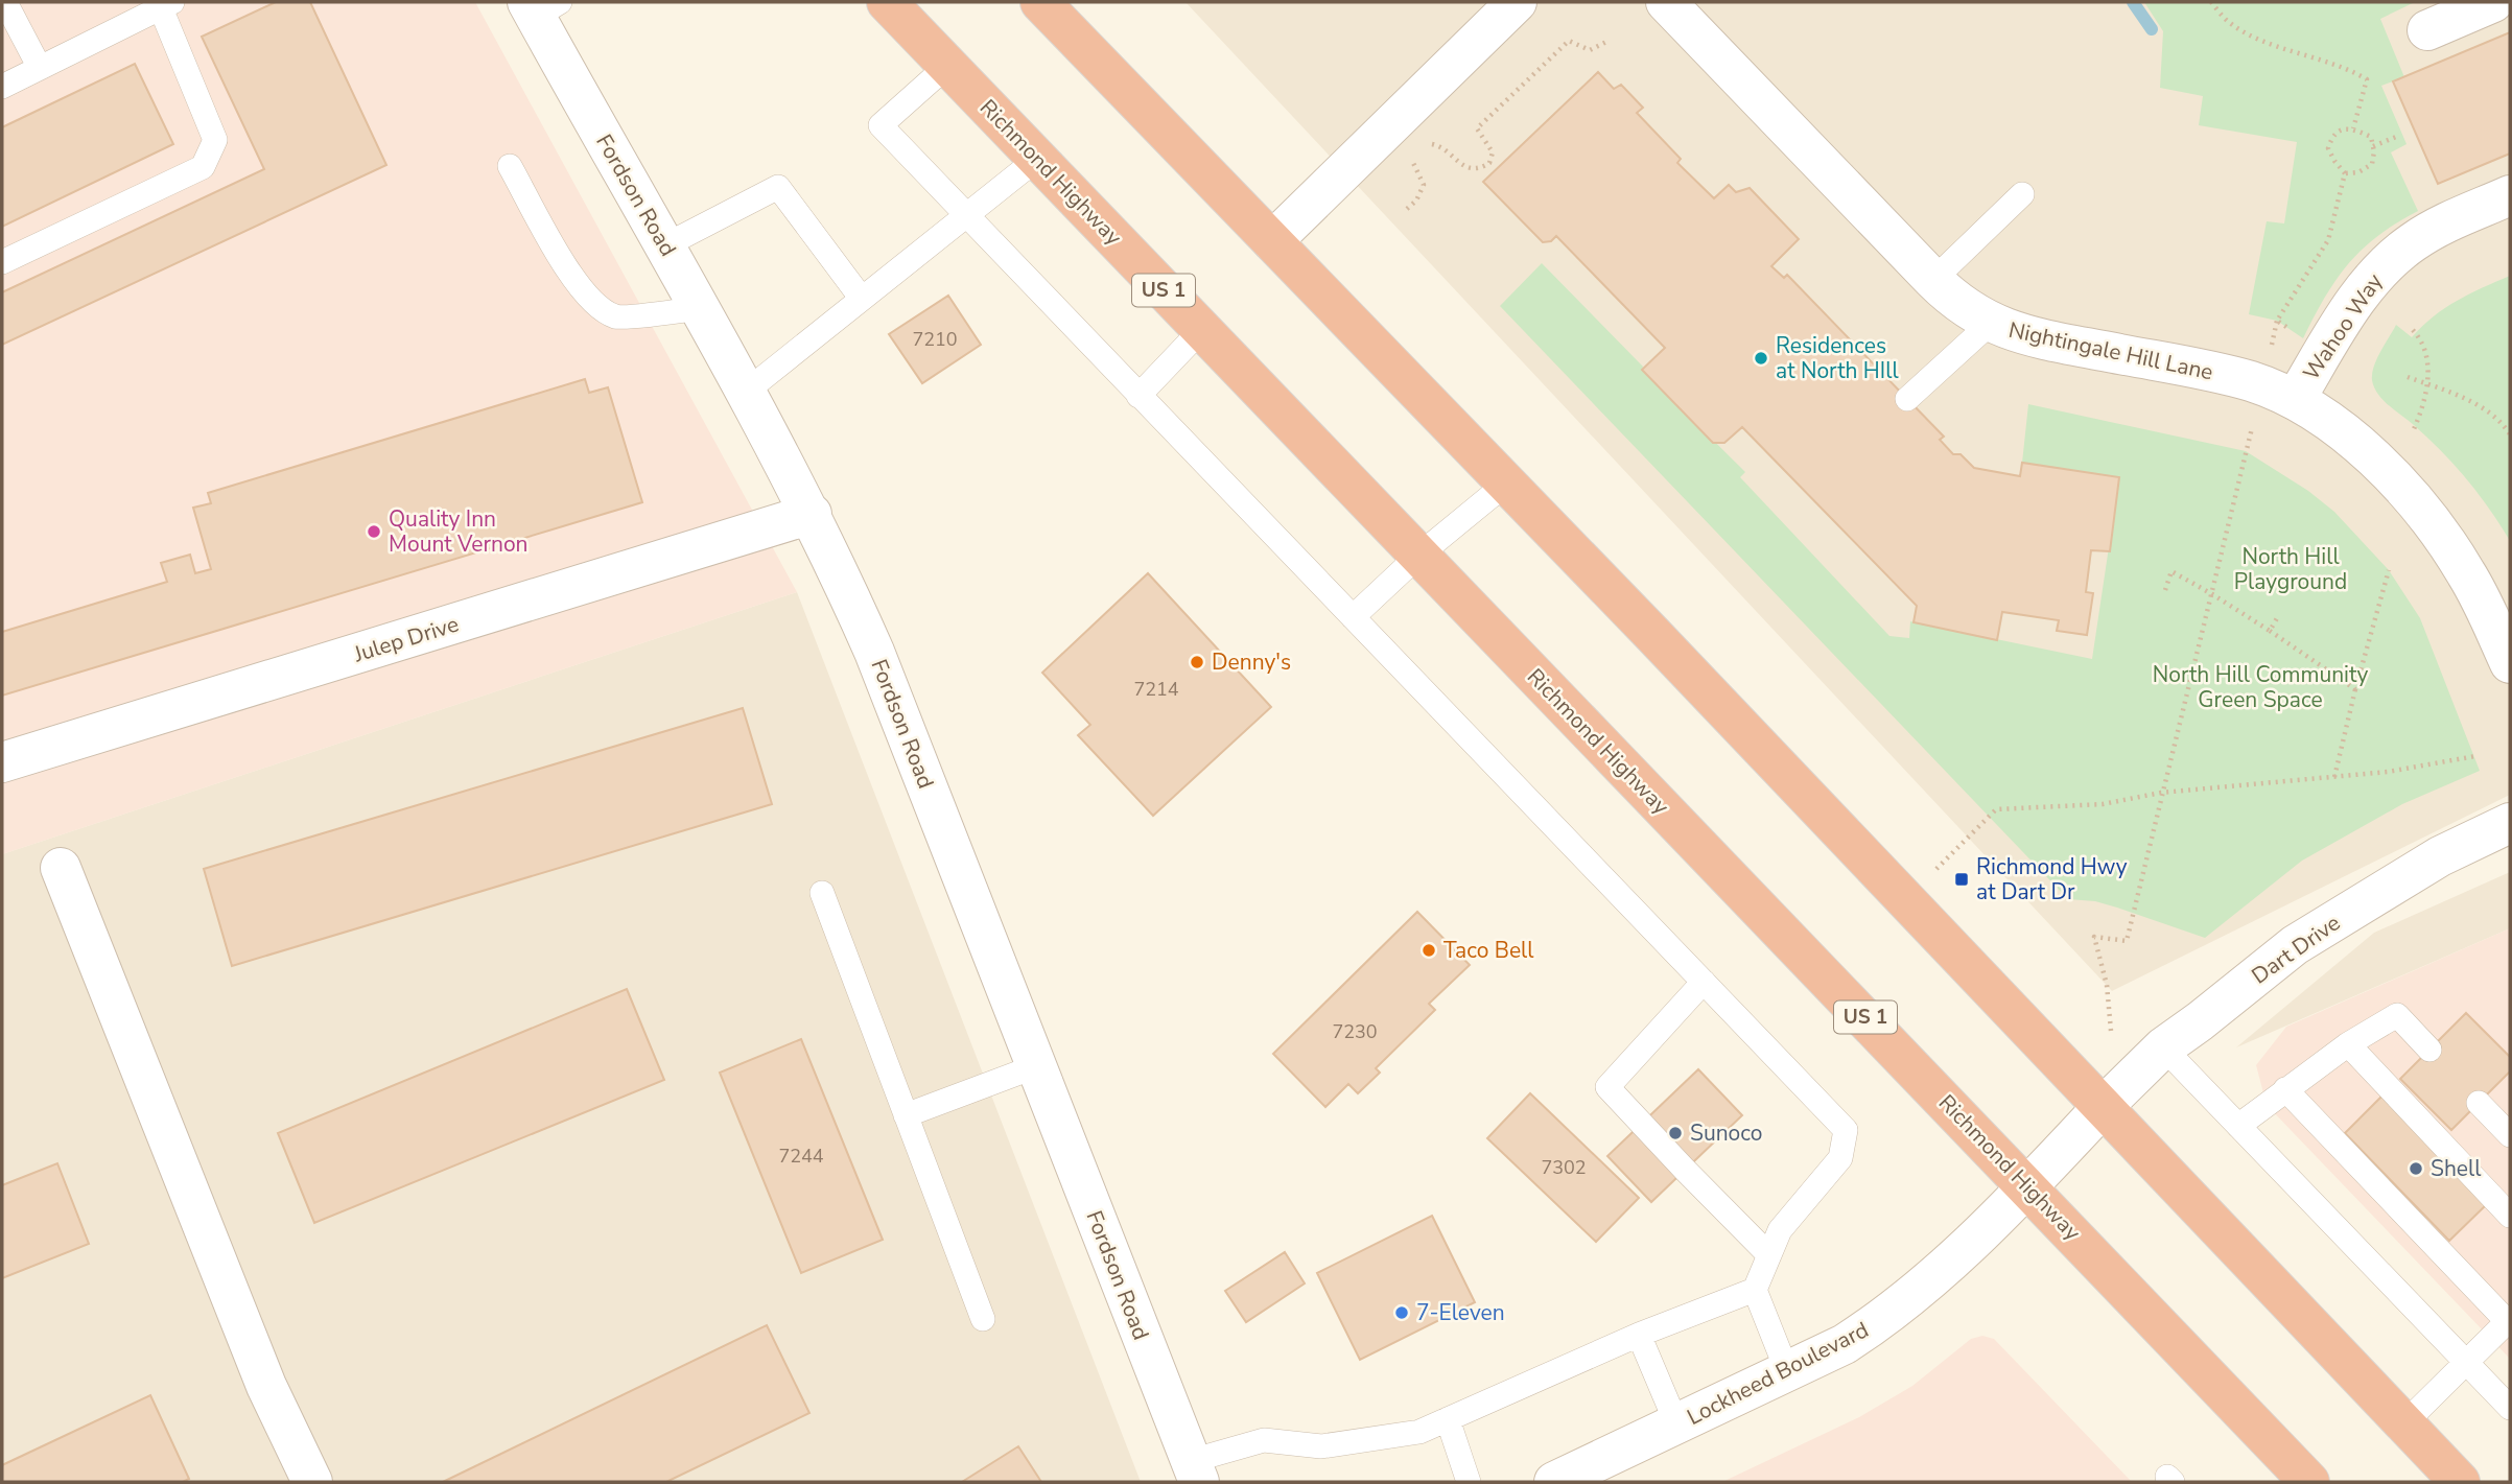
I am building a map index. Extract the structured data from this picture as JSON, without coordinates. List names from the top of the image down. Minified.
{"streets":{"highway":["Richmond Highway","US 1"],"street":["Fordson Road","Wahoo Way","Nightingale Hill Lane","Julep Drive","Dart Drive","Lockheed Boulevard"]},"crossings":[["Richmond Highway","Lockheed Boulevard"],["Fordson Road","Julep Drive"],["Wahoo Way","Nightingale Hill Lane"],["Dart Drive","Lockheed Boulevard"]],"parks":["North Hill Playground","North Hill Community Green Space"],"places":{"other":["Residences at North HIll","Quality Inn Mount Vernon","Denny's","Taco Bell","Sunoco","Shell","7-Eleven"],"transit":["Richmond Hwy at Dart Dr"]},"house_numbers":["7210","7214","7230","7244","7302"]}
